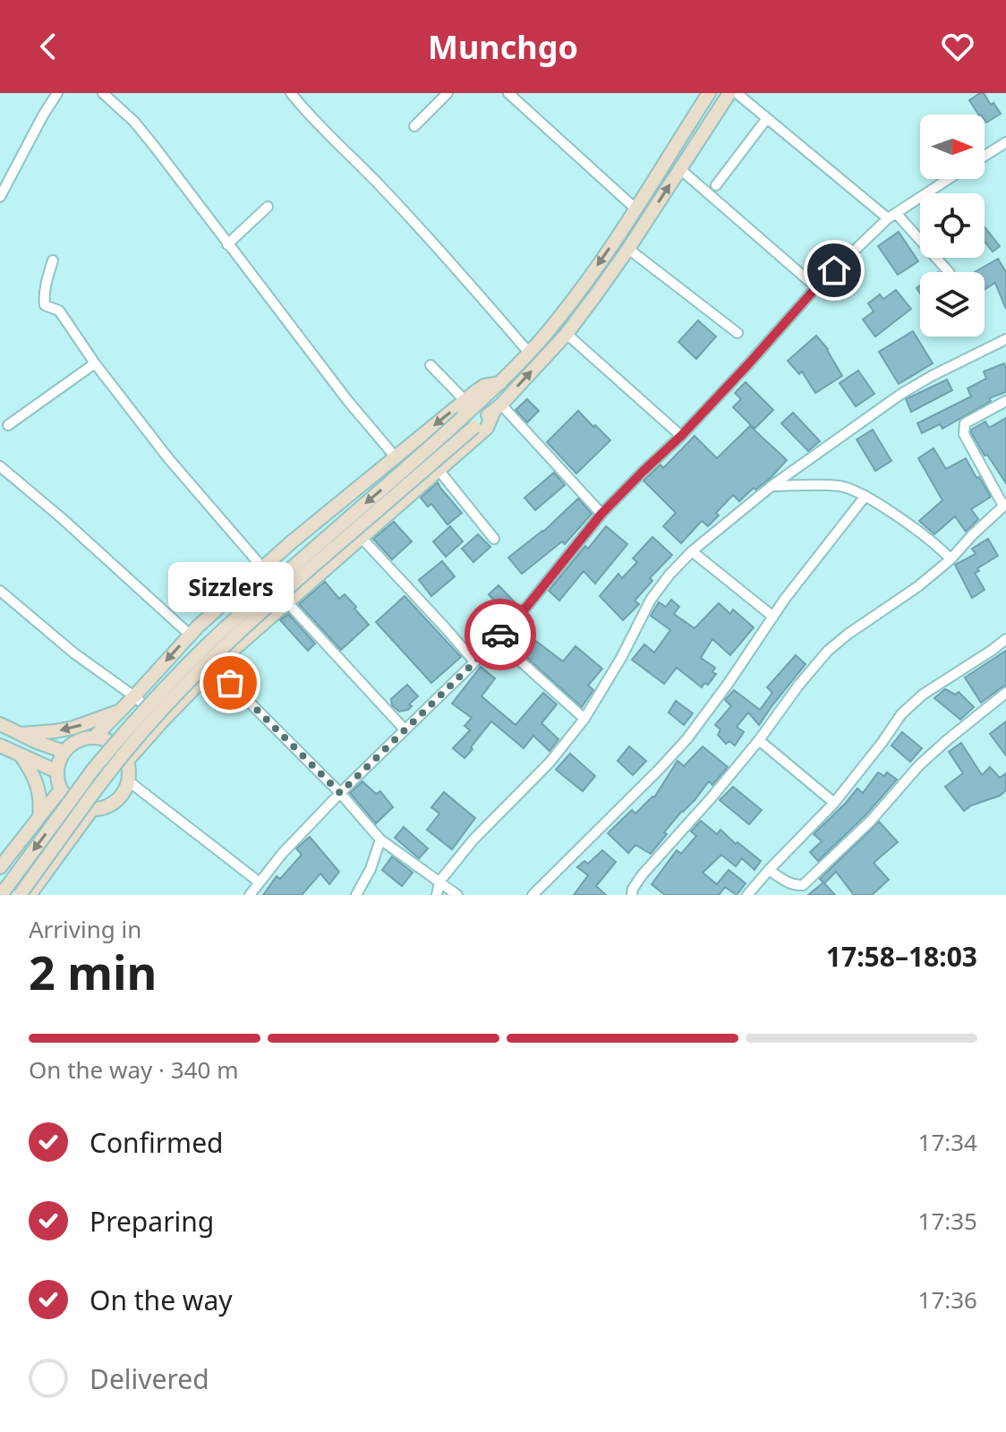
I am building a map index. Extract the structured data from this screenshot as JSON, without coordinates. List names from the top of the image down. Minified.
{"places":["Sizzlers"],"north":"right","page":{"header":"Munchgo","bubble":"Sizzlers","heading":["2 min","Arriving in","17:58–18:03"],"bar":"On the way · 340 m","list":[["Confirmed","17:34"],["Preparing","17:35"],["On the way","17:36"],"Delivered"]}}
